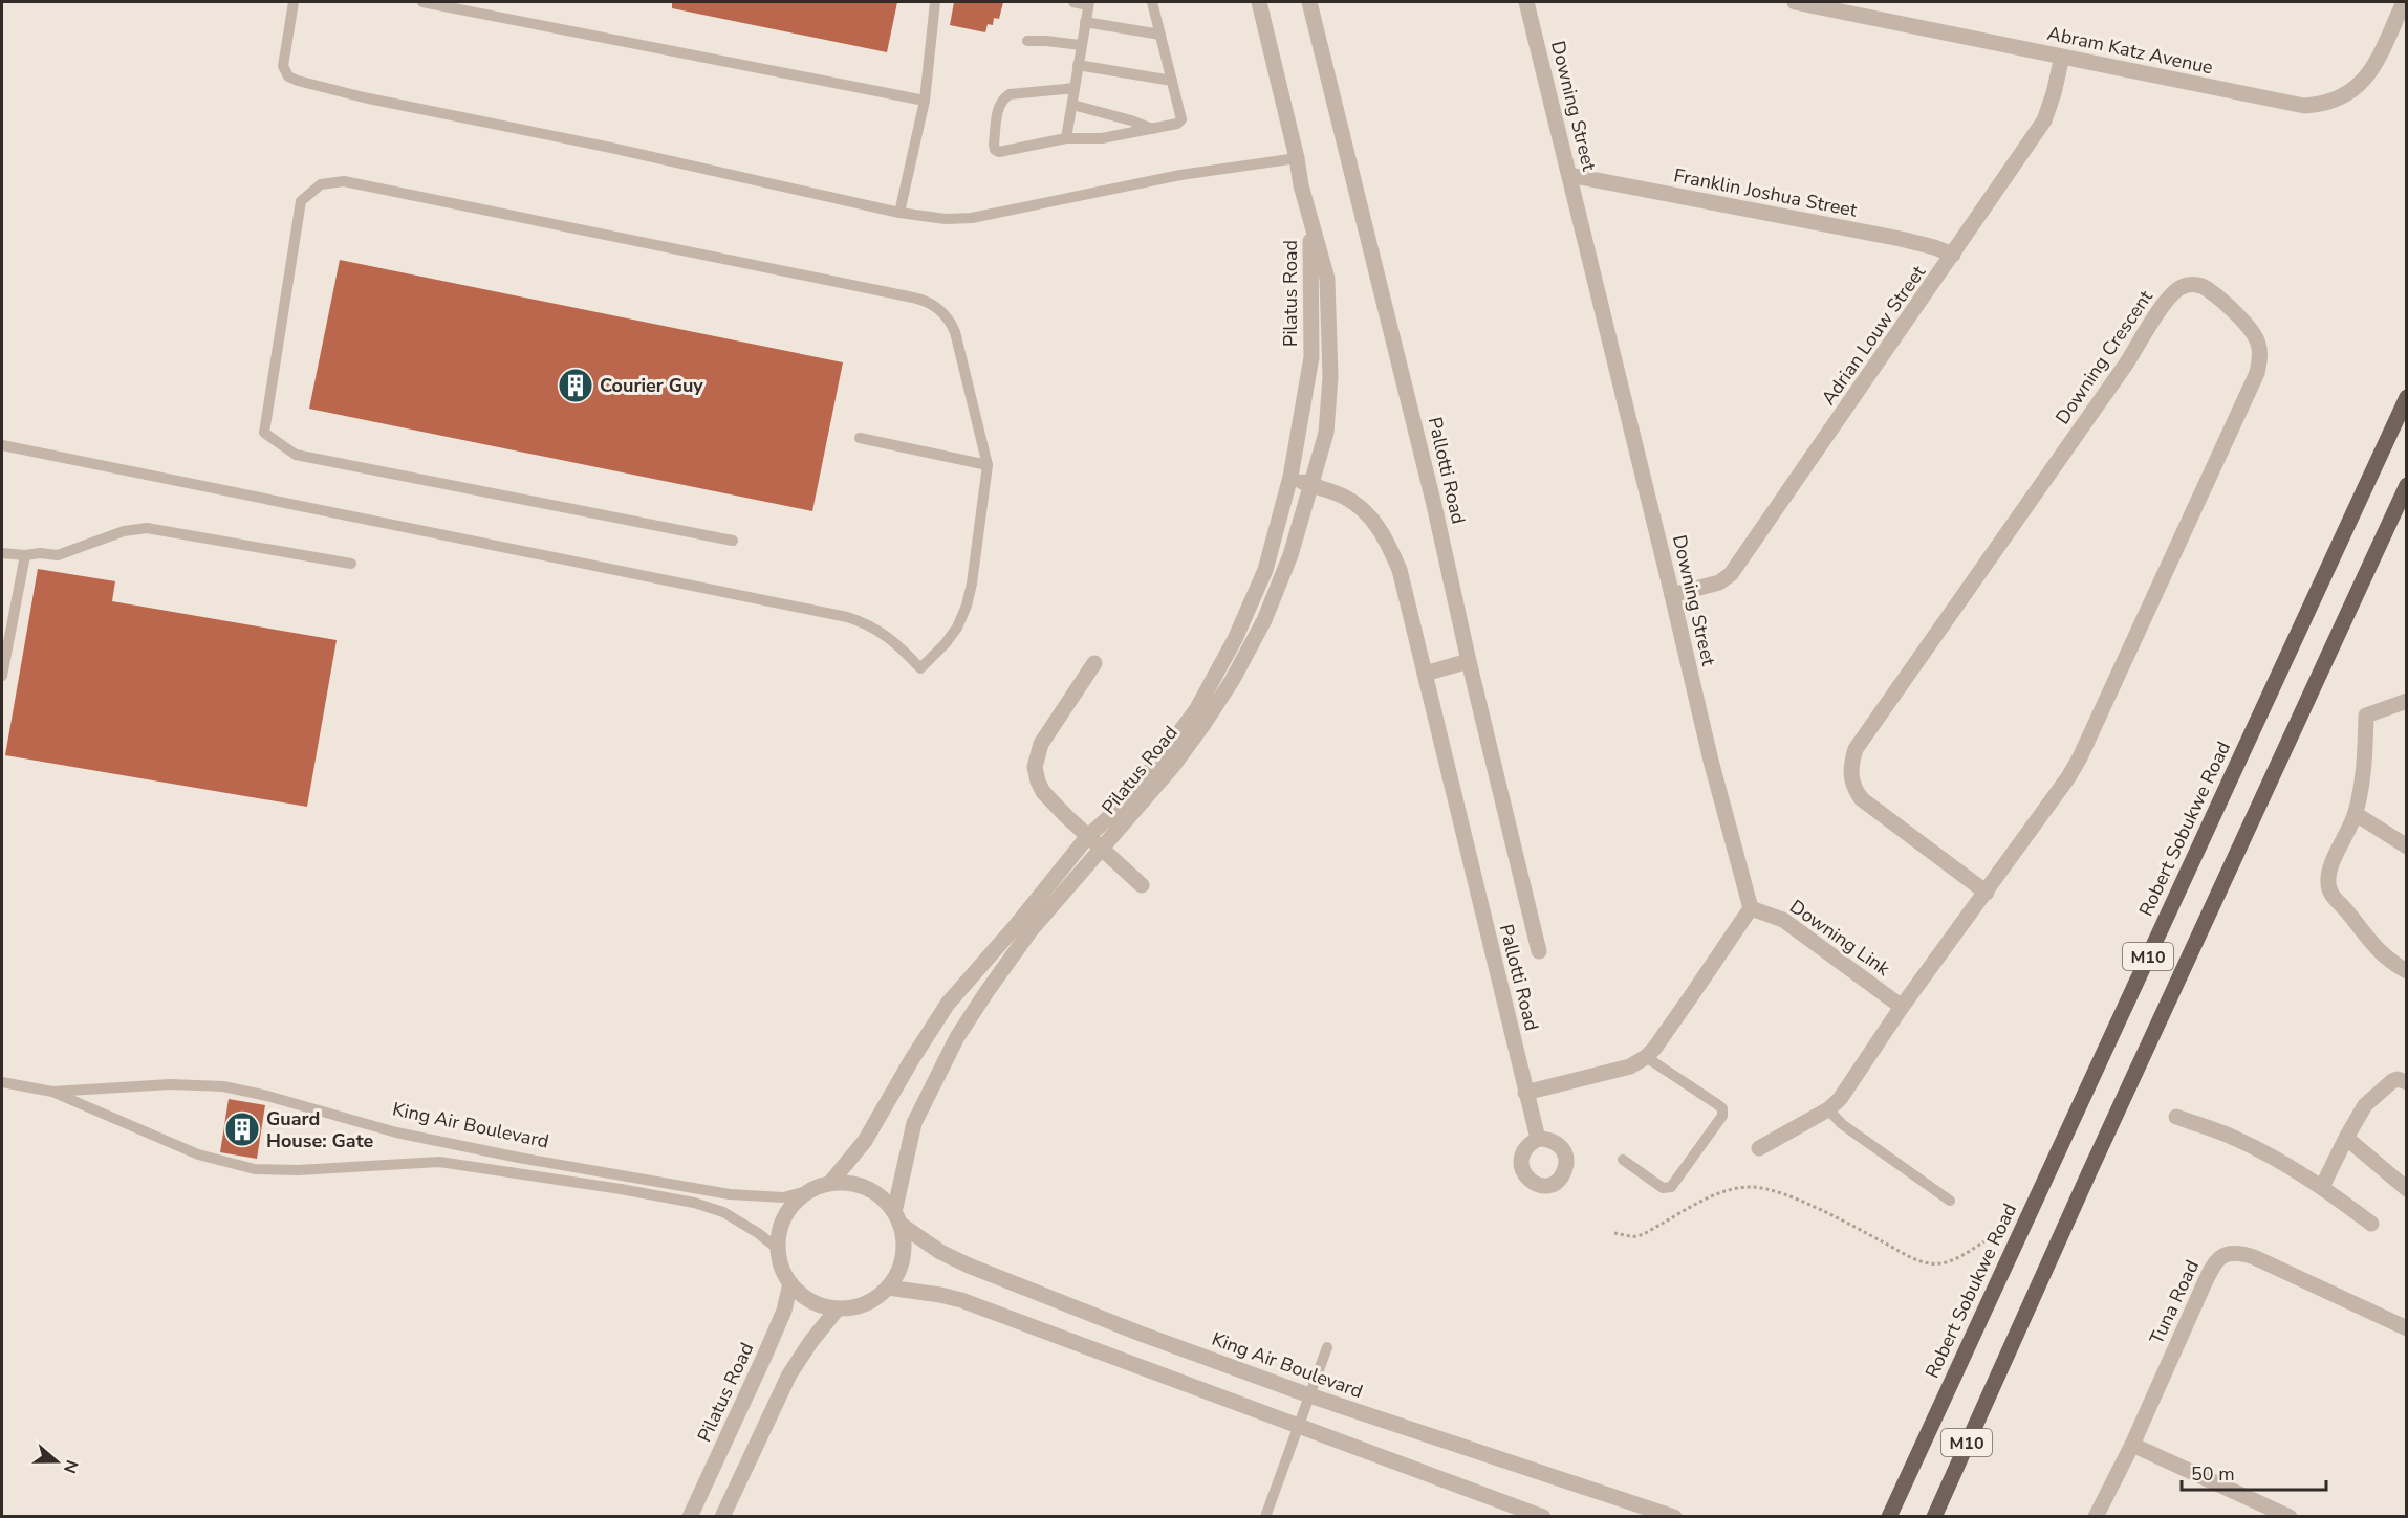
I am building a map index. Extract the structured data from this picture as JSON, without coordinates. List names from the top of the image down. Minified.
{"streets":{"main road":["Robert Sobukwe Road","M10"],"street":["Abram Katz Avenue","Downing Street","Franklin Joshua Street","Pilatus Road","Adrian Louw Street","Downing Crescent","Pallotti Road","Downing Link","King Air Boulevard","Tuna Road"]},"crossings":[["Abram Katz Avenue","Adrian Louw Street"],["Downing Street","Franklin Joshua Street"],["Downing Street","Adrian Louw Street"],["Downing Street","Downing Link"],["Franklin Joshua Street","Adrian Louw Street"],["Pilatus Road","Pallotti Road"],["Pilatus Road","King Air Boulevard"],["Downing Crescent","Downing Link"]],"places":{"building":["Courier Guy","Guard House: Gate"]},"scale_bar":"50 m","north":"right"}
